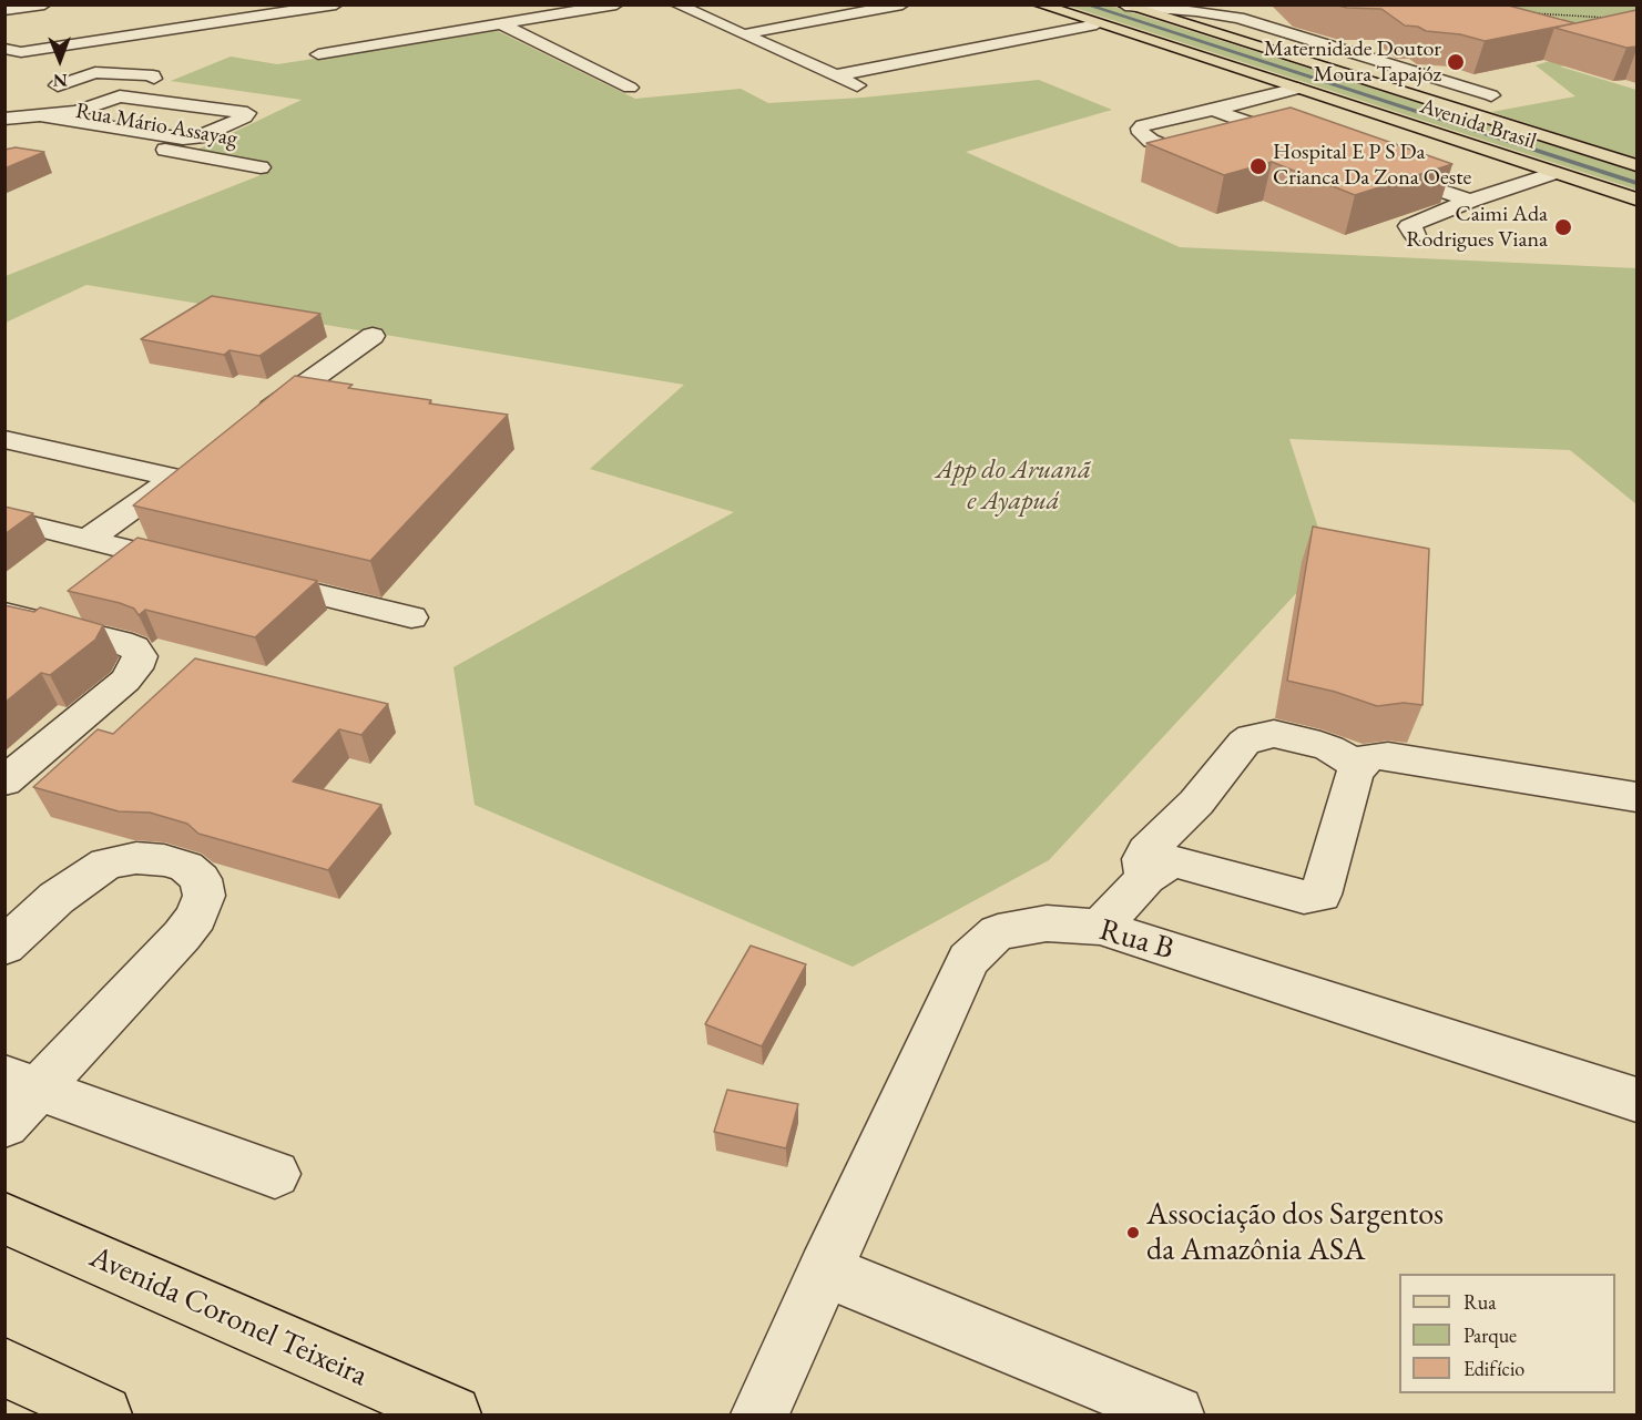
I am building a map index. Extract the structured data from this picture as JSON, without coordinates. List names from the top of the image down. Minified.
{"streets":{"main road":["Avenida Brasil","Avenida Coronel Teixeira"],"street":["Rua Mário Assayag","Rua B"]},"parks":["App do Aruanã e Ayapuá"],"places":["Maternidade Doutor Moura Tapajóz","Hospital E P S Da Crianca Da Zona Oeste","Caimi Ada Rodrigues Viana","Associação dos Sargentos da Amazônia ASA"],"legend":["Rua","Parque","Edifício"],"north":"bottom"}
